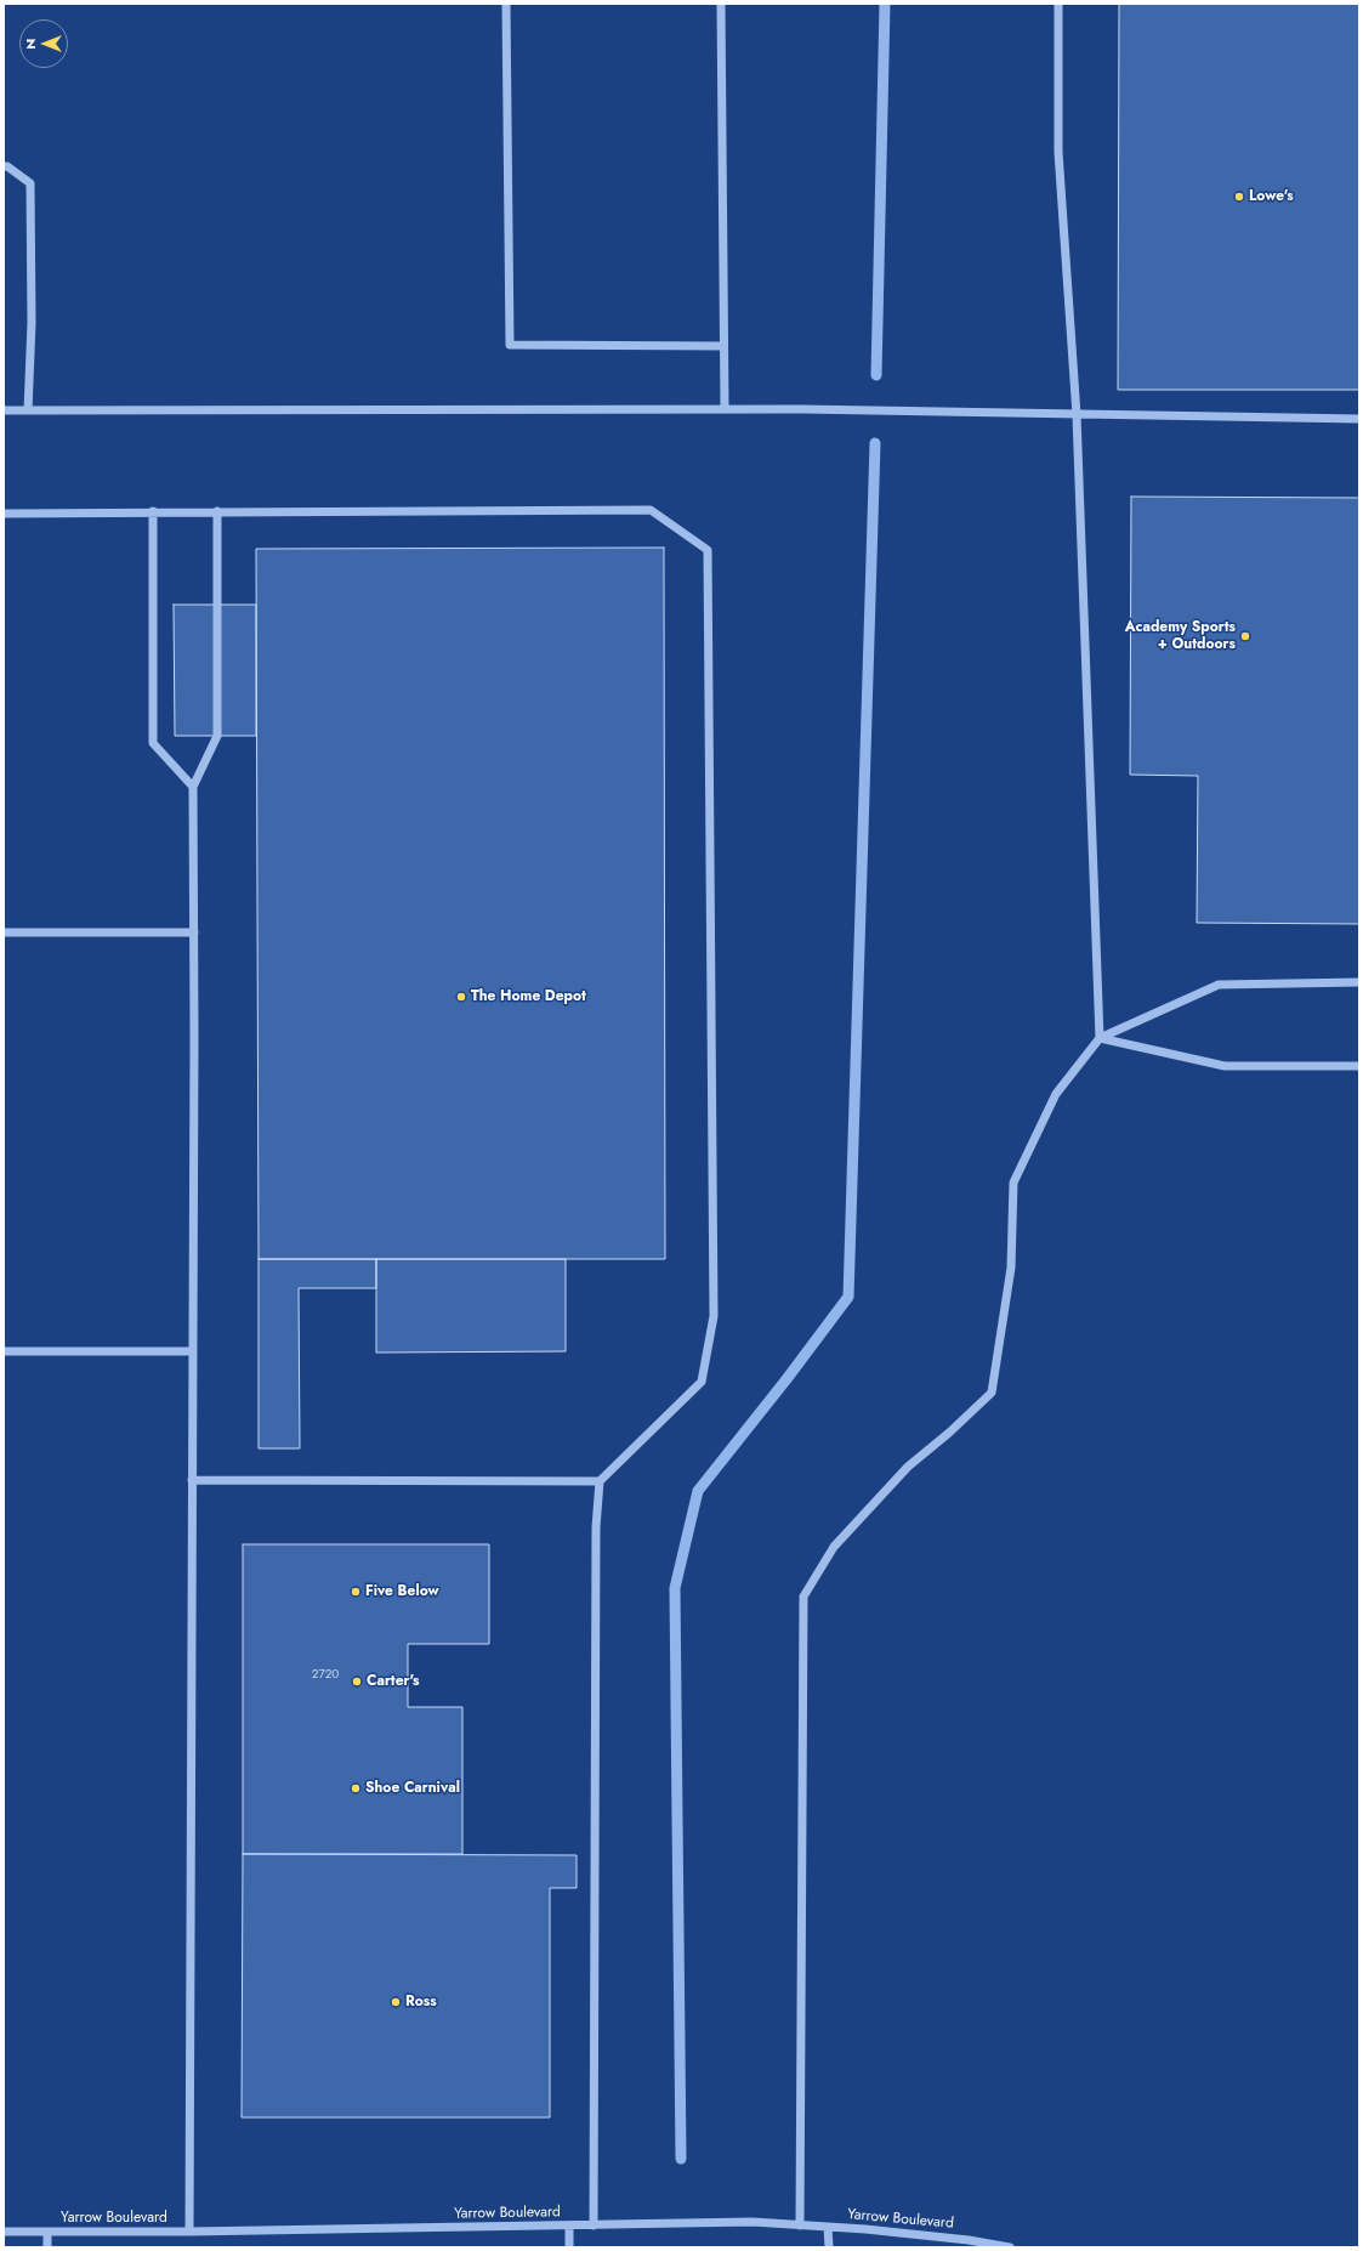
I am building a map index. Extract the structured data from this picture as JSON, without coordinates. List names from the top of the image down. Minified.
{"streets":{"street":["Yarrow Boulevard"]},"places":["Lowe's","Academy Sports + Outdoors","The Home Depot","Five Below","Carter's","Shoe Carnival","Ross"],"house_numbers":["2720"],"north":"left"}
